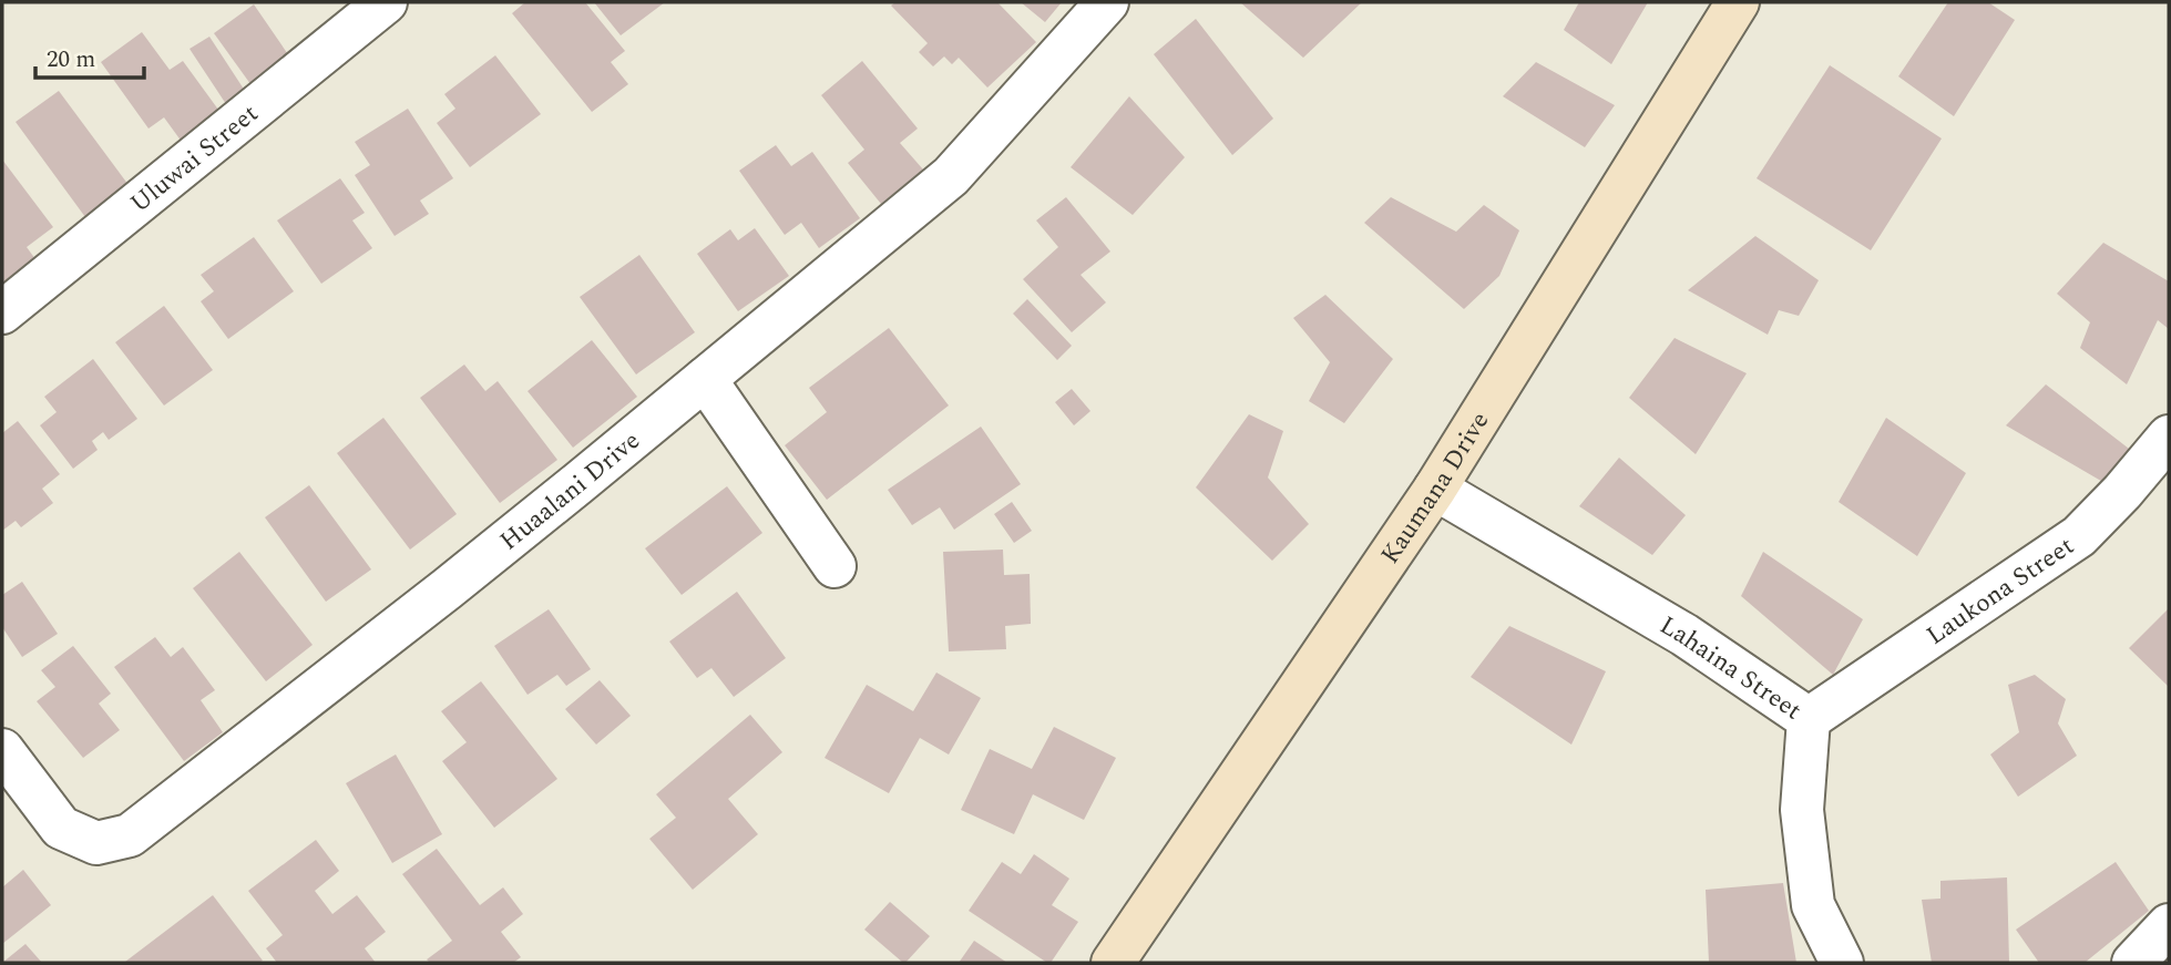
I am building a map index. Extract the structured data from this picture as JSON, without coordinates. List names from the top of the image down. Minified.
{"streets":{"street":["Uluwai Street","Kaumana Drive","Huaalani Drive","Laukona Street","Lahaina Street"]},"crossings":[["Kaumana Drive","Lahaina Street"],["Laukona Street","Lahaina Street"]],"scale_bar":"20 m"}
